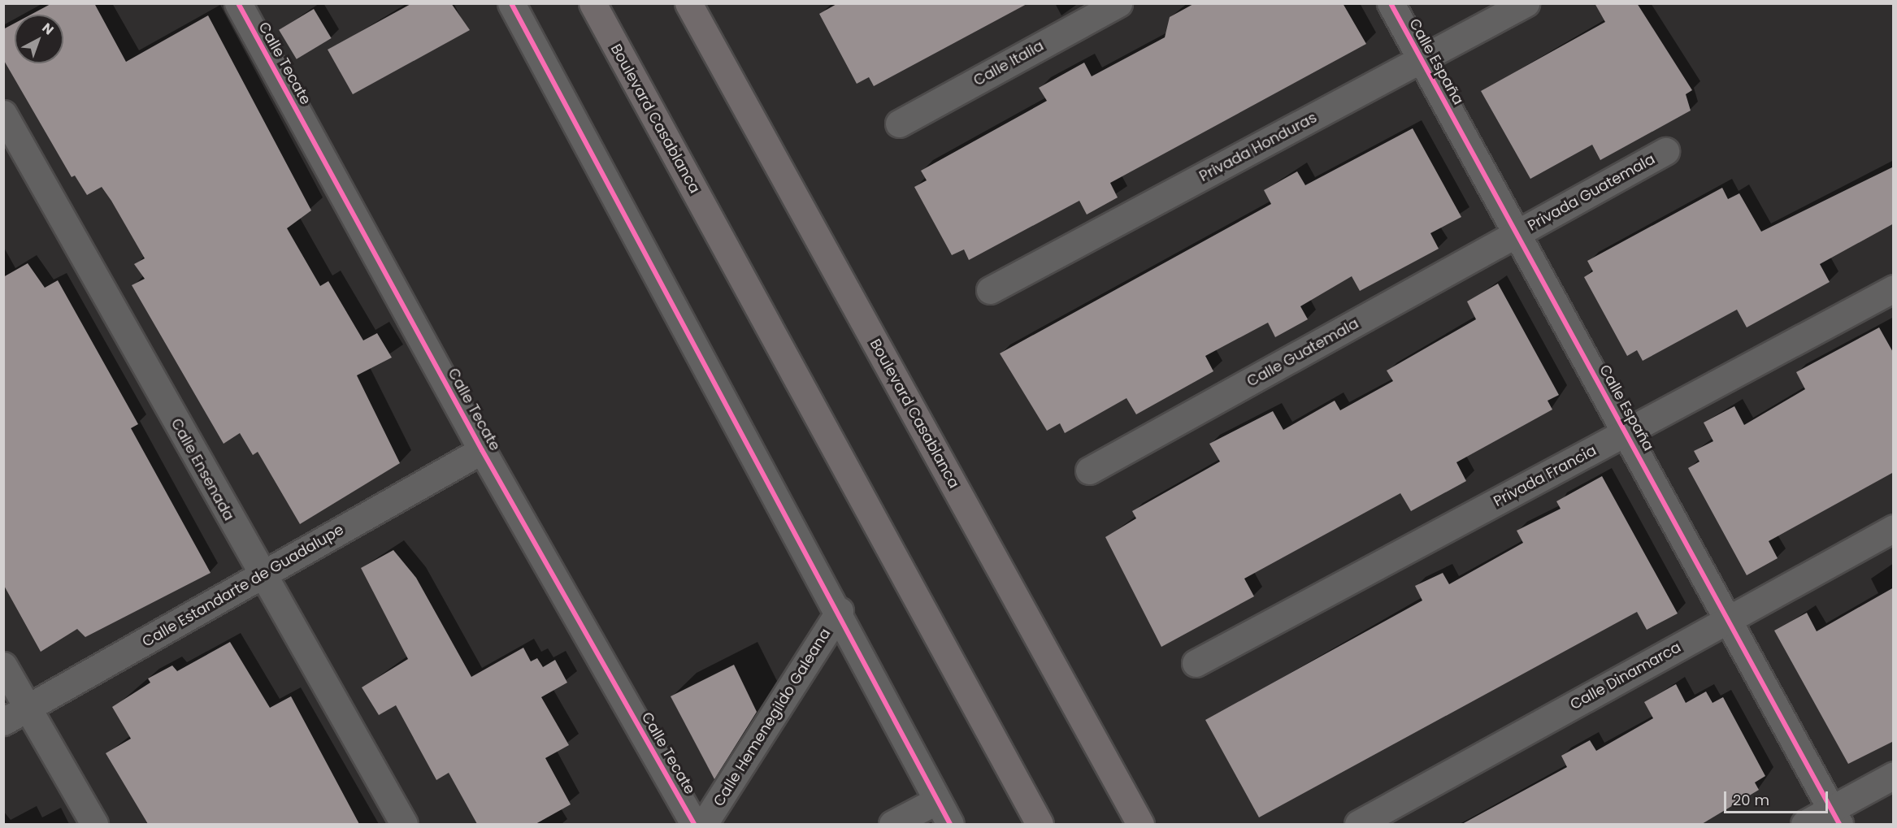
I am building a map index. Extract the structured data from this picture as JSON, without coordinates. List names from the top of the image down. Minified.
{"streets":{"main road":["Boulevard Casablanca"],"street":["Calle España","Calle Tecate","Calle Italia","Privada Honduras","Privada Guatemala","Calle Guatemala","Calle Ensenada","Privada Francia","Calle Estandarte de Guadalupe","Calle Dinamarca","Calle Hemenegildo Galeana"]},"crossings":[["Calle España","Privada Honduras"],["Calle España","Privada Guatemala"],["Calle España","Calle Guatemala"],["Calle España","Privada Francia"],["Calle España","Calle Dinamarca"],["Calle Tecate","Calle Estandarte de Guadalupe"],["Privada Guatemala","Calle Guatemala"],["Calle Ensenada","Calle Estandarte de Guadalupe"]],"scale_bar":"20 m","north":"top right"}
